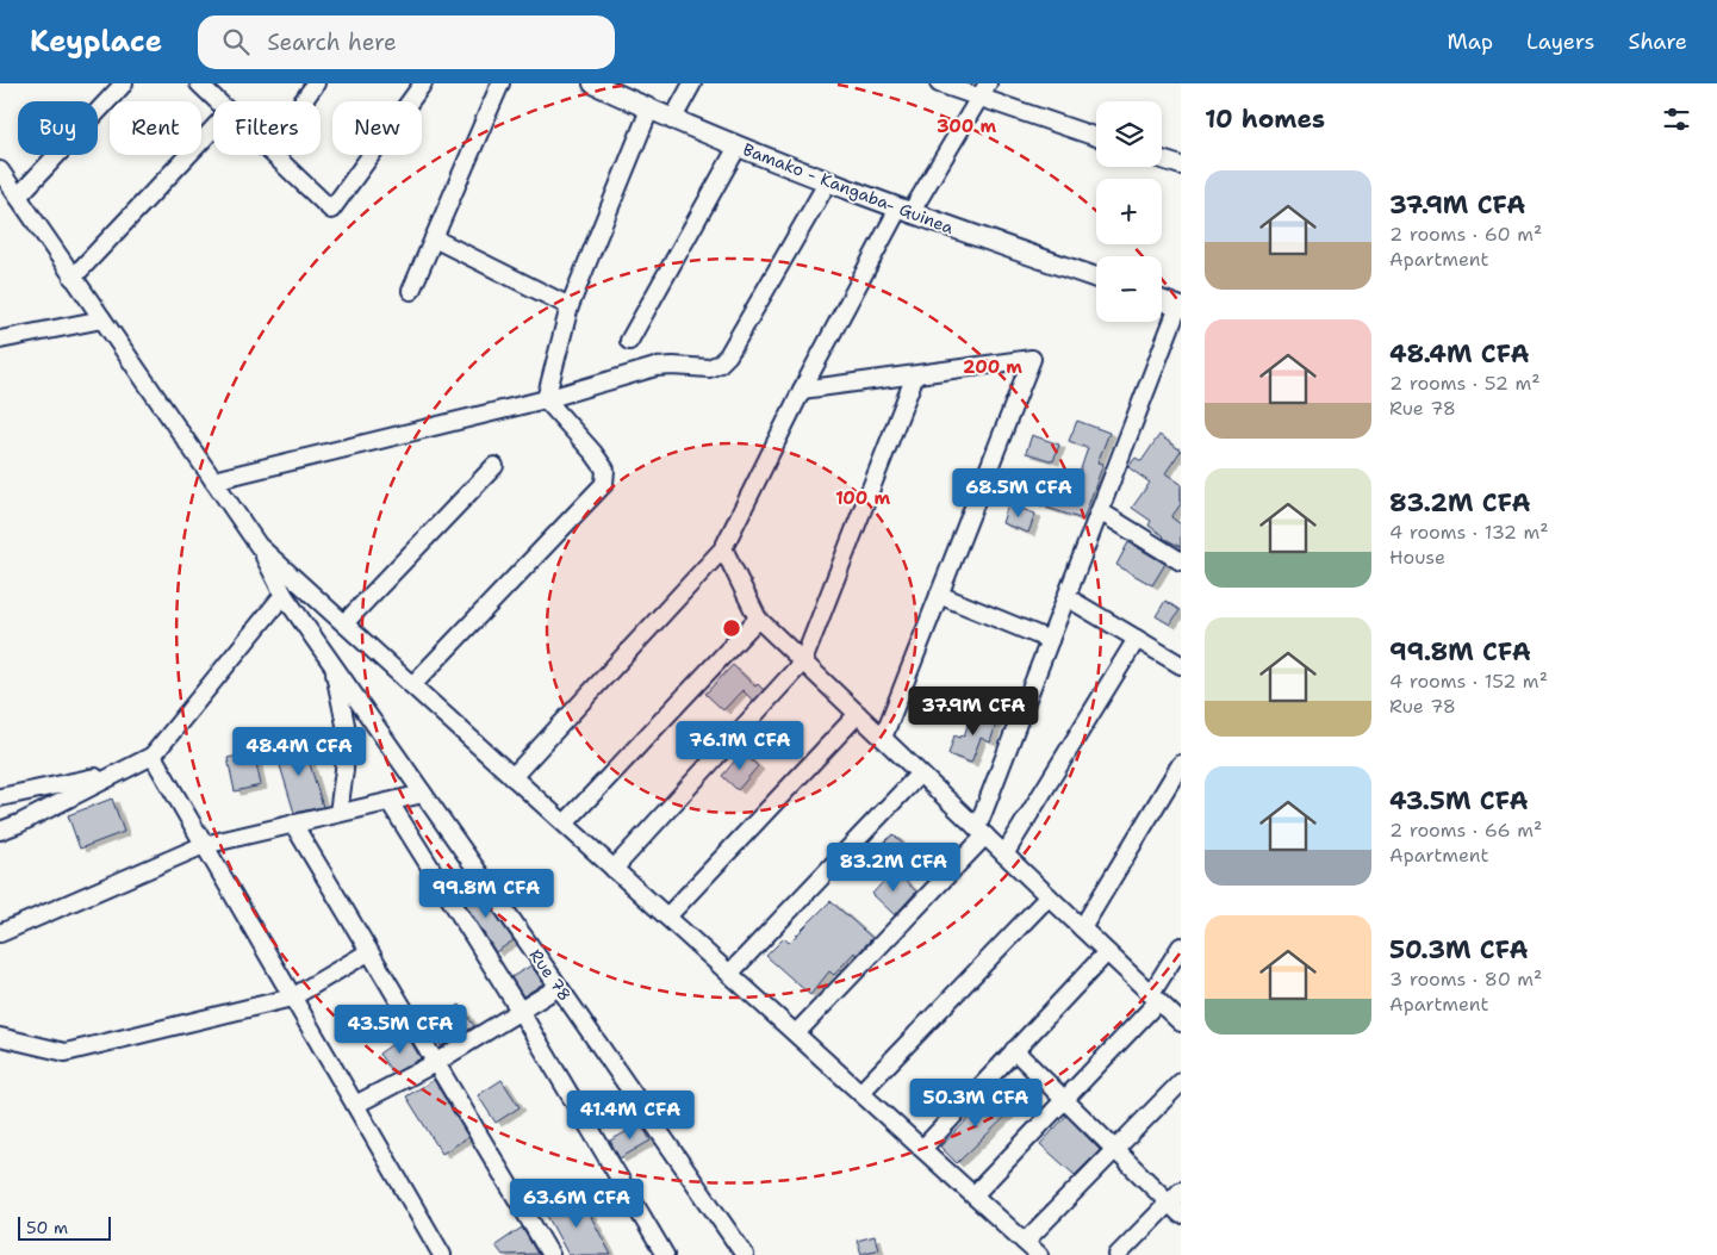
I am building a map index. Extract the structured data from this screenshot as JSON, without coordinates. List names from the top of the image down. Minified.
{"streets":{"main road":["Bamako - Kangaba- Guinea"],"street":["Rue 78"]},"scale_bar":"50 m","page":{"header":"Keyplace","search":"Search here","nav":["Map","Layers","Share"],"heading":"10 homes","map_buttons":["+","−"],"chip":["Buy","Rent","Filters","New"],"list":[{"name":"37.9M CFA","note":"2 rooms · 60 m² · Apartment"},{"name":"48.4M CFA","note":"2 rooms · 52 m² · Rue 78"},{"name":"83.2M CFA","note":"4 rooms · 132 m² · House"},{"name":"99.8M CFA","note":"4 rooms · 152 m² · Rue 78"},{"name":"43.5M CFA","note":"2 rooms · 66 m² · Apartment"},{"name":"50.3M CFA","note":"3 rooms · 80 m² · Apartment"}],"price":["68.5M CFA","37.9M CFA","76.1M CFA","48.4M CFA","83.2M CFA","99.8M CFA","43.5M CFA","50.3M CFA","41.4M CFA","63.6M CFA"],"scale":"50 m"},"rings":["300 m","200 m","100 m"]}
